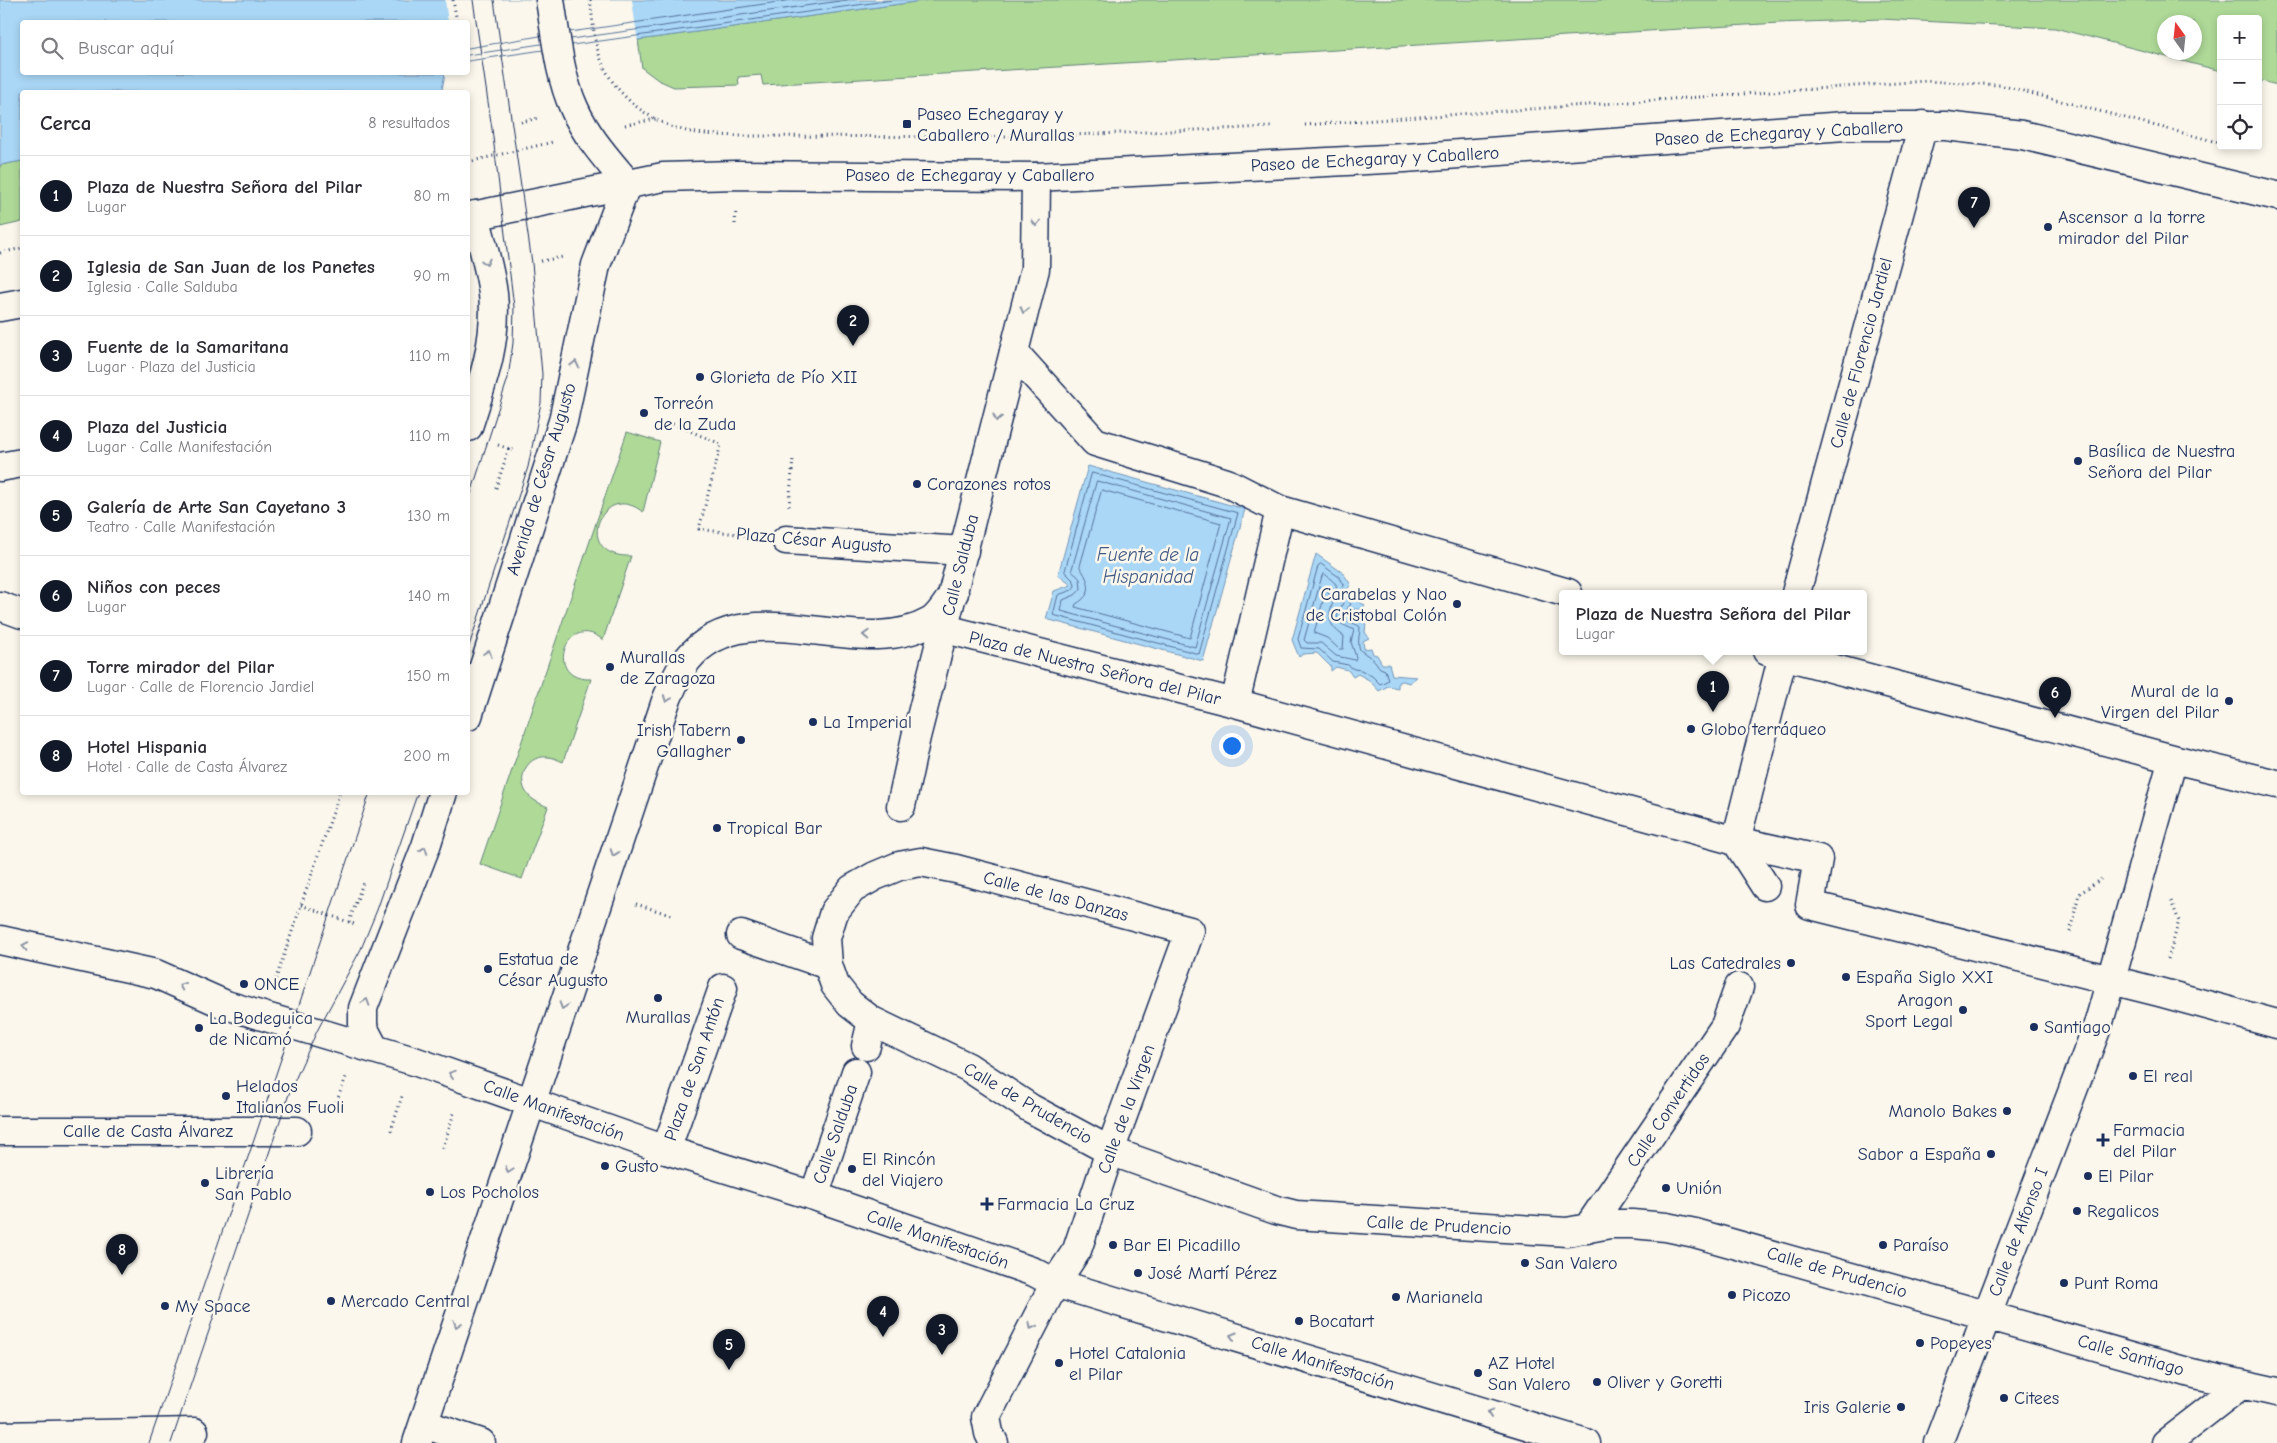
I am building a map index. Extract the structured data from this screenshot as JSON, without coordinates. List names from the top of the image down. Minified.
{"streets":{"street":["Paseo de Echegaray y Caballero","Calle de Florencio Jardiel","Avenida de César Augusto","Plaza César Augusto","Calle Salduba","Plaza de Nuestra Señora del Pilar","Calle de las Danzas","Plaza de San Antón","Calle de Prudencio","Calle de la Virgen","Calle Manifestación","Calle Convertidos","Calle de Casta Álvarez","Calle de Alfonso I","Calle Santiago"]},"crossings":[["Paseo de Echegaray y Caballero","Calle de Florencio Jardiel"],["Paseo de Echegaray y Caballero","Avenida de César Augusto"],["Paseo de Echegaray y Caballero","Calle Salduba"],["Plaza César Augusto","Calle Salduba"],["Calle Salduba","Plaza de Nuestra Señora del Pilar"],["Calle Salduba","Calle Manifestación"],["Plaza de Nuestra Señora del Pilar","Calle de Alfonso I"],["Calle de las Danzas","Calle de Prudencio"],["Calle de las Danzas","Calle de la Virgen"],["Plaza de San Antón","Calle Manifestación"],["Calle de Prudencio","Calle de la Virgen"],["Calle de Prudencio","Calle Convertidos"],["Calle de Prudencio","Calle de Alfonso I"],["Calle de Prudencio","Calle Santiago"],["Calle de la Virgen","Calle Manifestación"],["Calle de Alfonso I","Calle Santiago"]],"one_way":["Calle Salduba","Calle Manifestación"],"water":["Fuente de la Hispanidad"],"places":{"transit":["Paseo Echegaray y Caballero / Murallas"],"other":["Ascensor a la torre mirador del Pilar","Glorieta de Pío XII","Torreón de la Zuda","Basílica de Nuestra Señora del Pilar","Corazones rotos","Carabelas y Nao de Cristobal Colón","Murallas de Zaragoza","Mural de la Virgen del Pilar","La Imperial","Globo terráqueo","Irish Tabern Gallagher","Tropical Bar","Las Catedrales","Estatua de César Augusto","España Siglo XXI","ONCE","Murallas","Aragon Sport Legal","Santiago","La Bodeguica de Nicamó","El real","Helados Italianos Fuoli","Manolo Bakes","Sabor a España","Gusto","El Rincón del Viajero","El Pilar","Librería San Pablo","Unión","Los Pocholos","Regalicos","Bar El Picadillo","Paraíso","San Valero","José Martí Pérez","Punt Roma","Picozo","Marianela","Mercado Central","My Space","Bocatart","Popeyes","Hotel Catalonia el Pilar","AZ Hotel San Valero","Oliver y Goretti","Citees","Iris Galerie"],"health":["Farmacia del Pilar","Farmacia La Cruz"]},"north":"top","page":{"map_buttons":["+","−"],"search":"Buscar aquí","heading":["Cerca","8 resultados"],"list":[{"mark":"1","name":"Plaza de Nuestra Señora del Pilar","note":"Lugar","value":"80 m"},{"mark":"2","name":"Iglesia de San Juan de los Panetes","note":"Iglesia · Calle Salduba","value":"90 m"},{"mark":"3","name":"Fuente de la Samaritana","note":"Lugar · Plaza del Justicia","value":"110 m"},{"mark":"4","name":"Plaza del Justicia","note":"Lugar · Calle Manifestación","value":"110 m"},{"mark":"5","name":"Galería de Arte San Cayetano 3","note":"Teatro · Calle Manifestación","value":"130 m"},{"mark":"6","name":"Niños con peces","note":"Lugar","value":"140 m"},{"mark":"7","name":"Torre mirador del Pilar","note":"Lugar · Calle de Florencio Jardiel","value":"150 m"},{"mark":"8","name":"Hotel Hispania","note":"Hotel · Calle de Casta Álvarez","value":"200 m"}],"pins":["7","2","1","6","8","4","3","5"],"popup":["Plaza de Nuestra Señora del Pilar","Lugar"]}}
